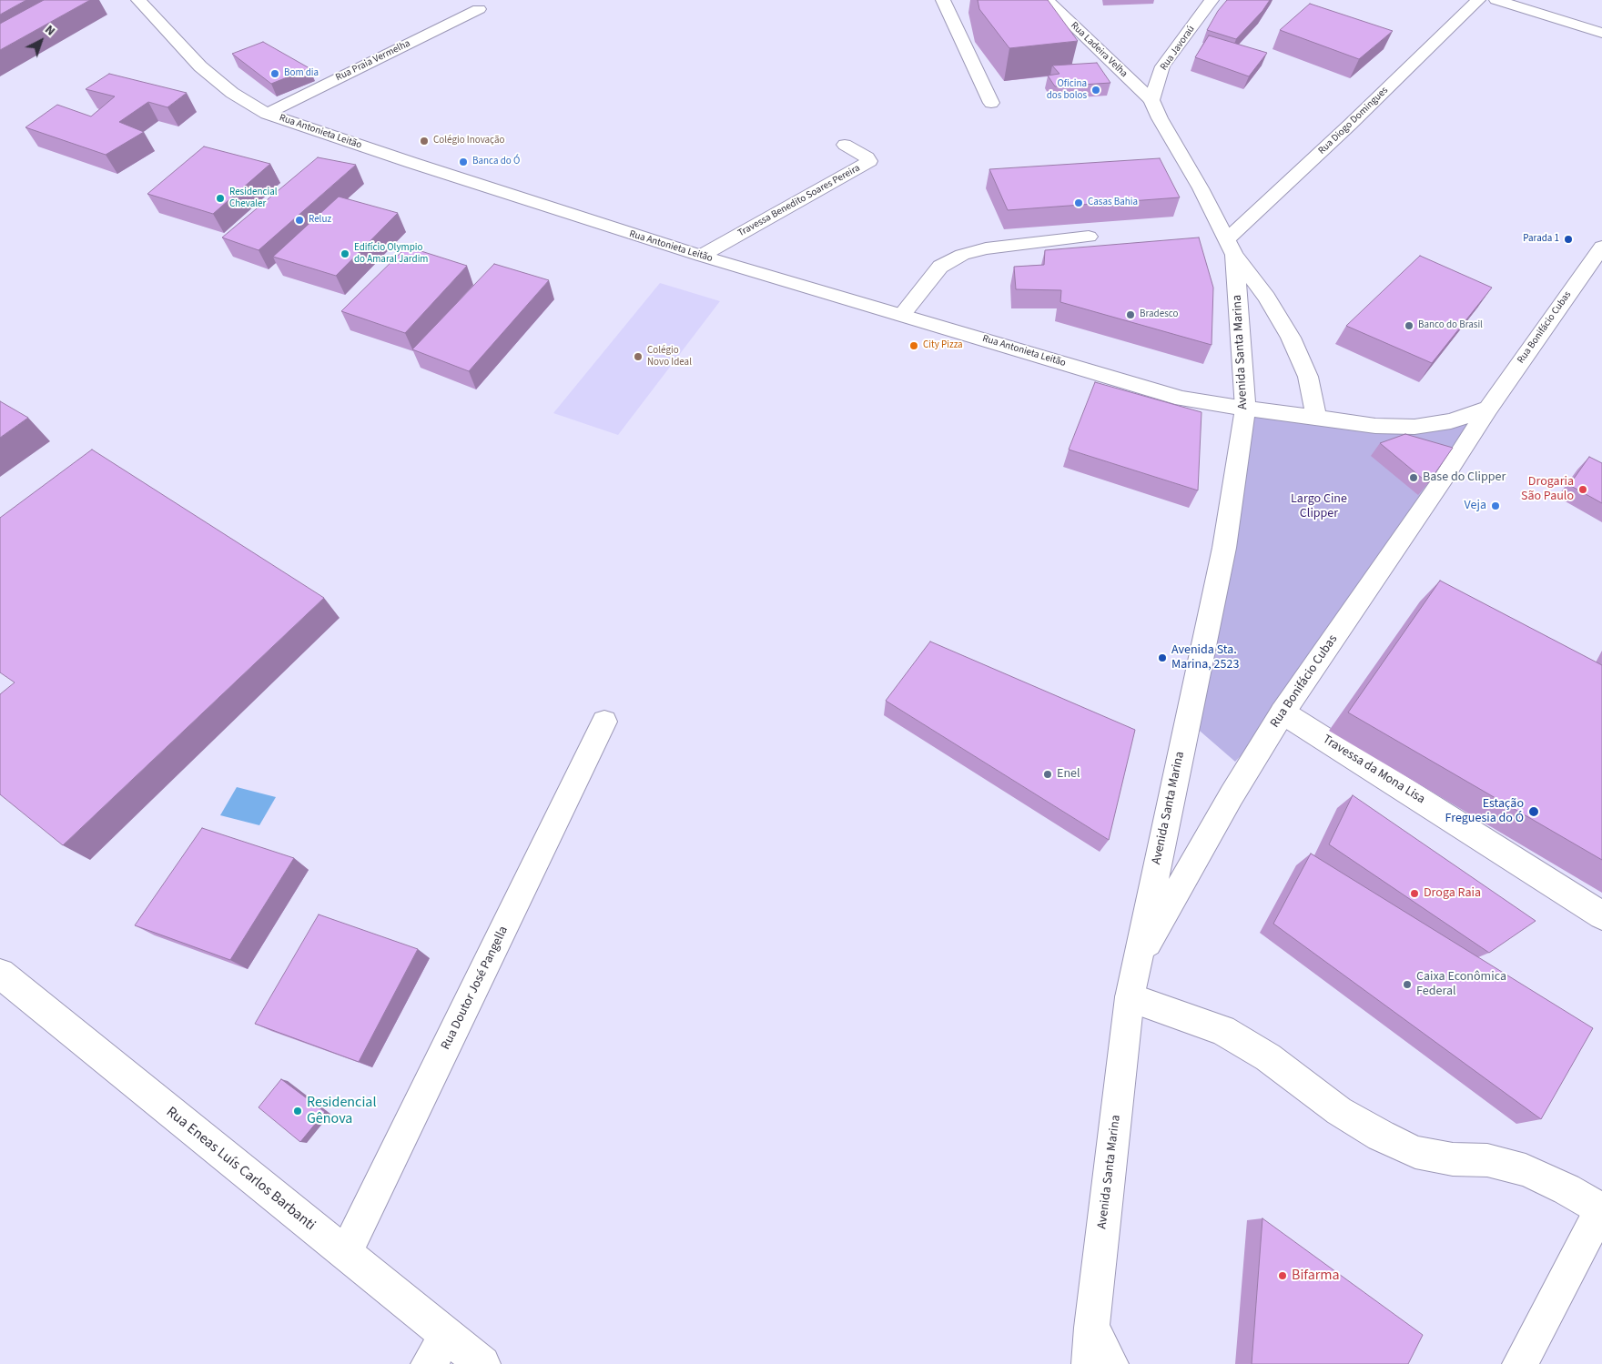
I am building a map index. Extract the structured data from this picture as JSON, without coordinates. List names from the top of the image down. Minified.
{"streets":{"street":["Rua Javoraú","Rua Ladeira Velha","Rua Praia Vermelha","Rua Diogo Domingues","Rua Antonieta Leitão","Travessa Benedito Soares Pereira","Rua Bonifácio Cubas","Avenida Santa Marina","Travessa da Mona Lisa","Rua Doutor José Pangella","Rua Eneas Luís Carlos Barbanti"]},"crossings":[["Rua Javoraú","Rua Ladeira Velha"],["Rua Javoraú","Avenida Santa Marina"],["Rua Ladeira Velha","Avenida Santa Marina"],["Rua Praia Vermelha","Rua Antonieta Leitão"],["Rua Diogo Domingues","Avenida Santa Marina"],["Rua Antonieta Leitão","Travessa Benedito Soares Pereira"],["Rua Antonieta Leitão","Avenida Santa Marina"],["Rua Bonifácio Cubas","Avenida Santa Marina"],["Rua Bonifácio Cubas","Travessa da Mona Lisa"],["Rua Doutor José Pangella","Rua Eneas Luís Carlos Barbanti"]],"parks":["Largo Cine Clipper"],"places":["Bom dia","Oficina dos bolos","Colégio Inovação","Banca do Ó","Residencial Chevaler","Casas Bahia","Reluz","Parada 1","Edifício Olympio do Amaral Jardim","Bradesco","Banco do Brasil","City Pizza","Colégio Novo Ideal","Base do Clipper","Drogaria São Paulo","Veja","Avenida Sta. Marina, 2523","Enel","Estação Freguesia do Ó","Droga Raia","Caixa Econômica Federal","Residencial Gênova","Bifarma"],"north":"top right"}
